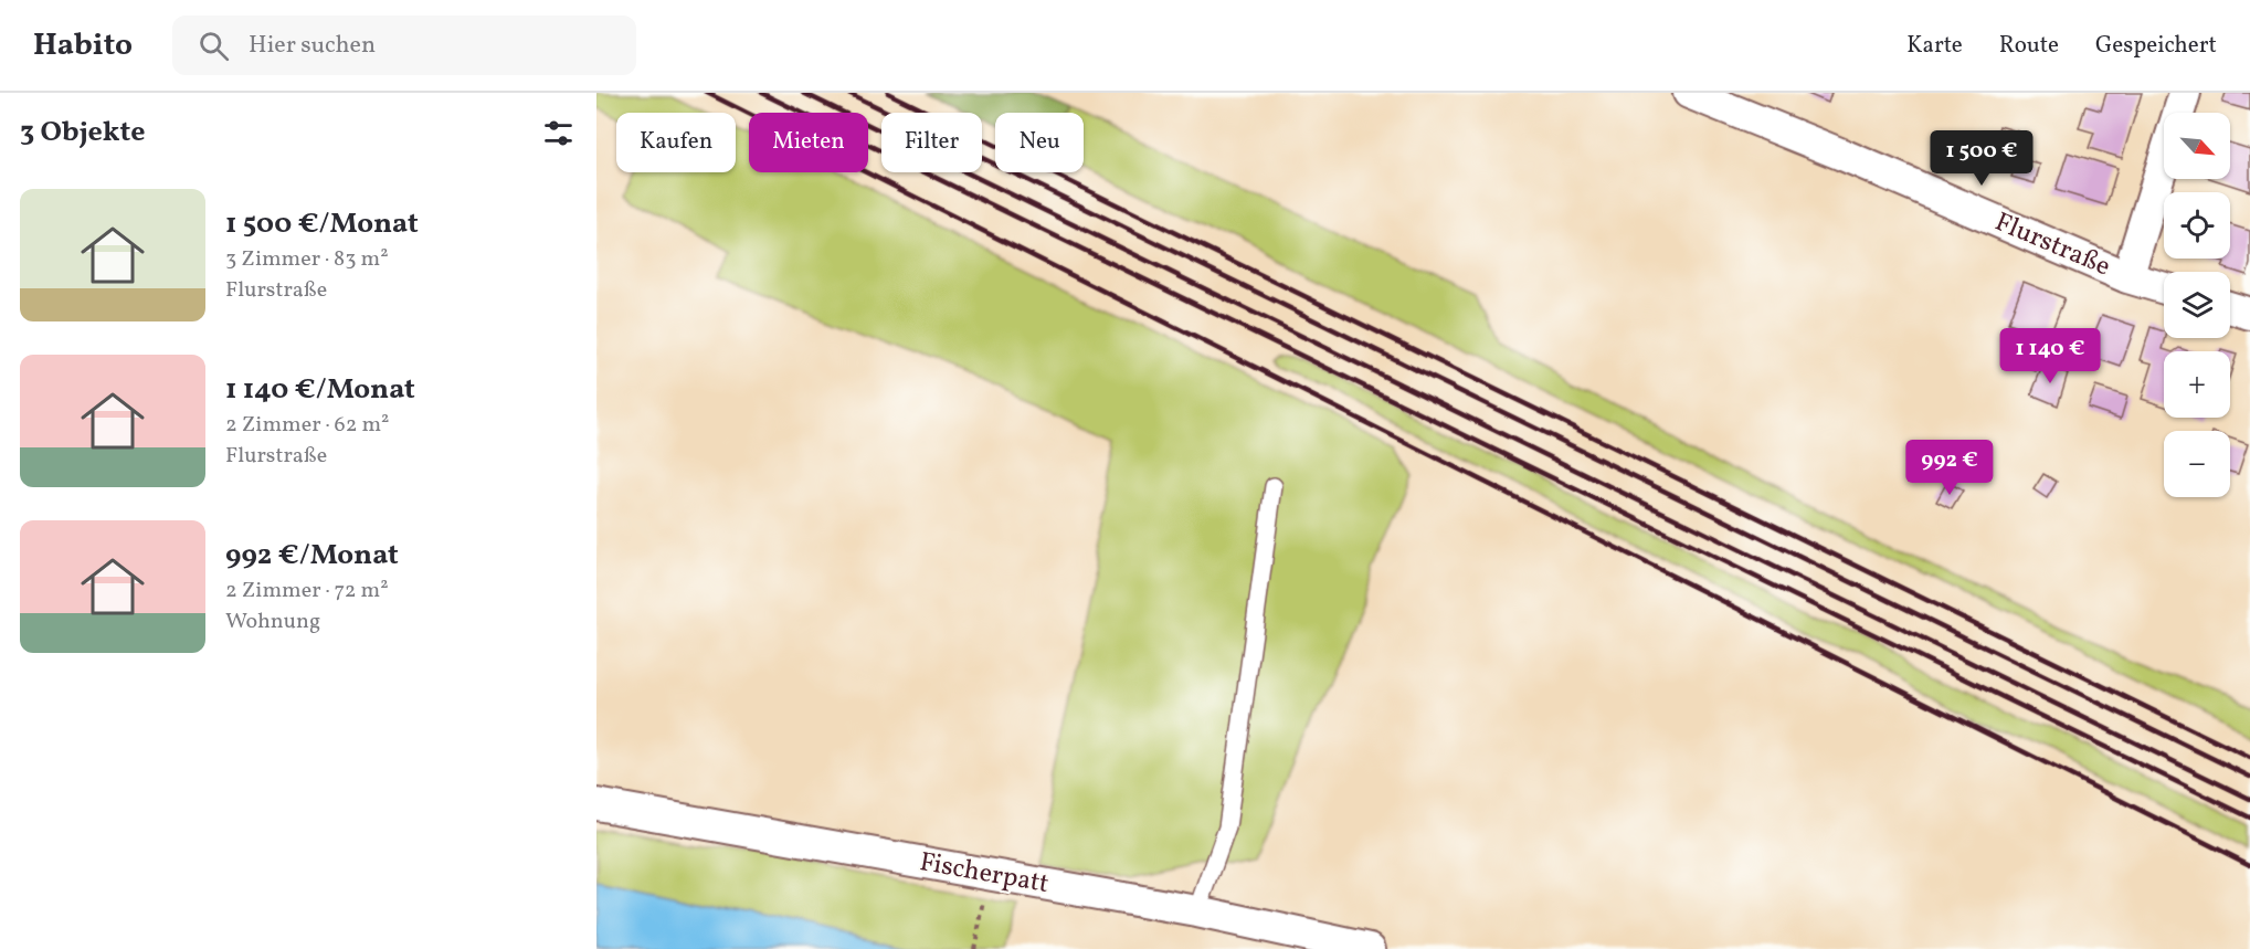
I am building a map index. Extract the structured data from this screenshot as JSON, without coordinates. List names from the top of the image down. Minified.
{"streets":{"street":["Flurstraße","Fischerpatt"]},"north":"bottom right","page":{"header":"Habito","search":"Hier suchen","nav":["Karte","Route","Gespeichert"],"heading":"3 Objekte","map_buttons":["+","−"],"chip":["Kaufen","Mieten","Filter","Neu"],"price":["1 500 €","1 140 €","992 €"],"list":[{"name":"1 500 €/Monat","note":"3 Zimmer · 83 m² · Flurstraße"},{"name":"1 140 €/Monat","note":"2 Zimmer · 62 m² · Flurstraße"},{"name":"992 €/Monat","note":"2 Zimmer · 72 m² · Wohnung"}]}}
